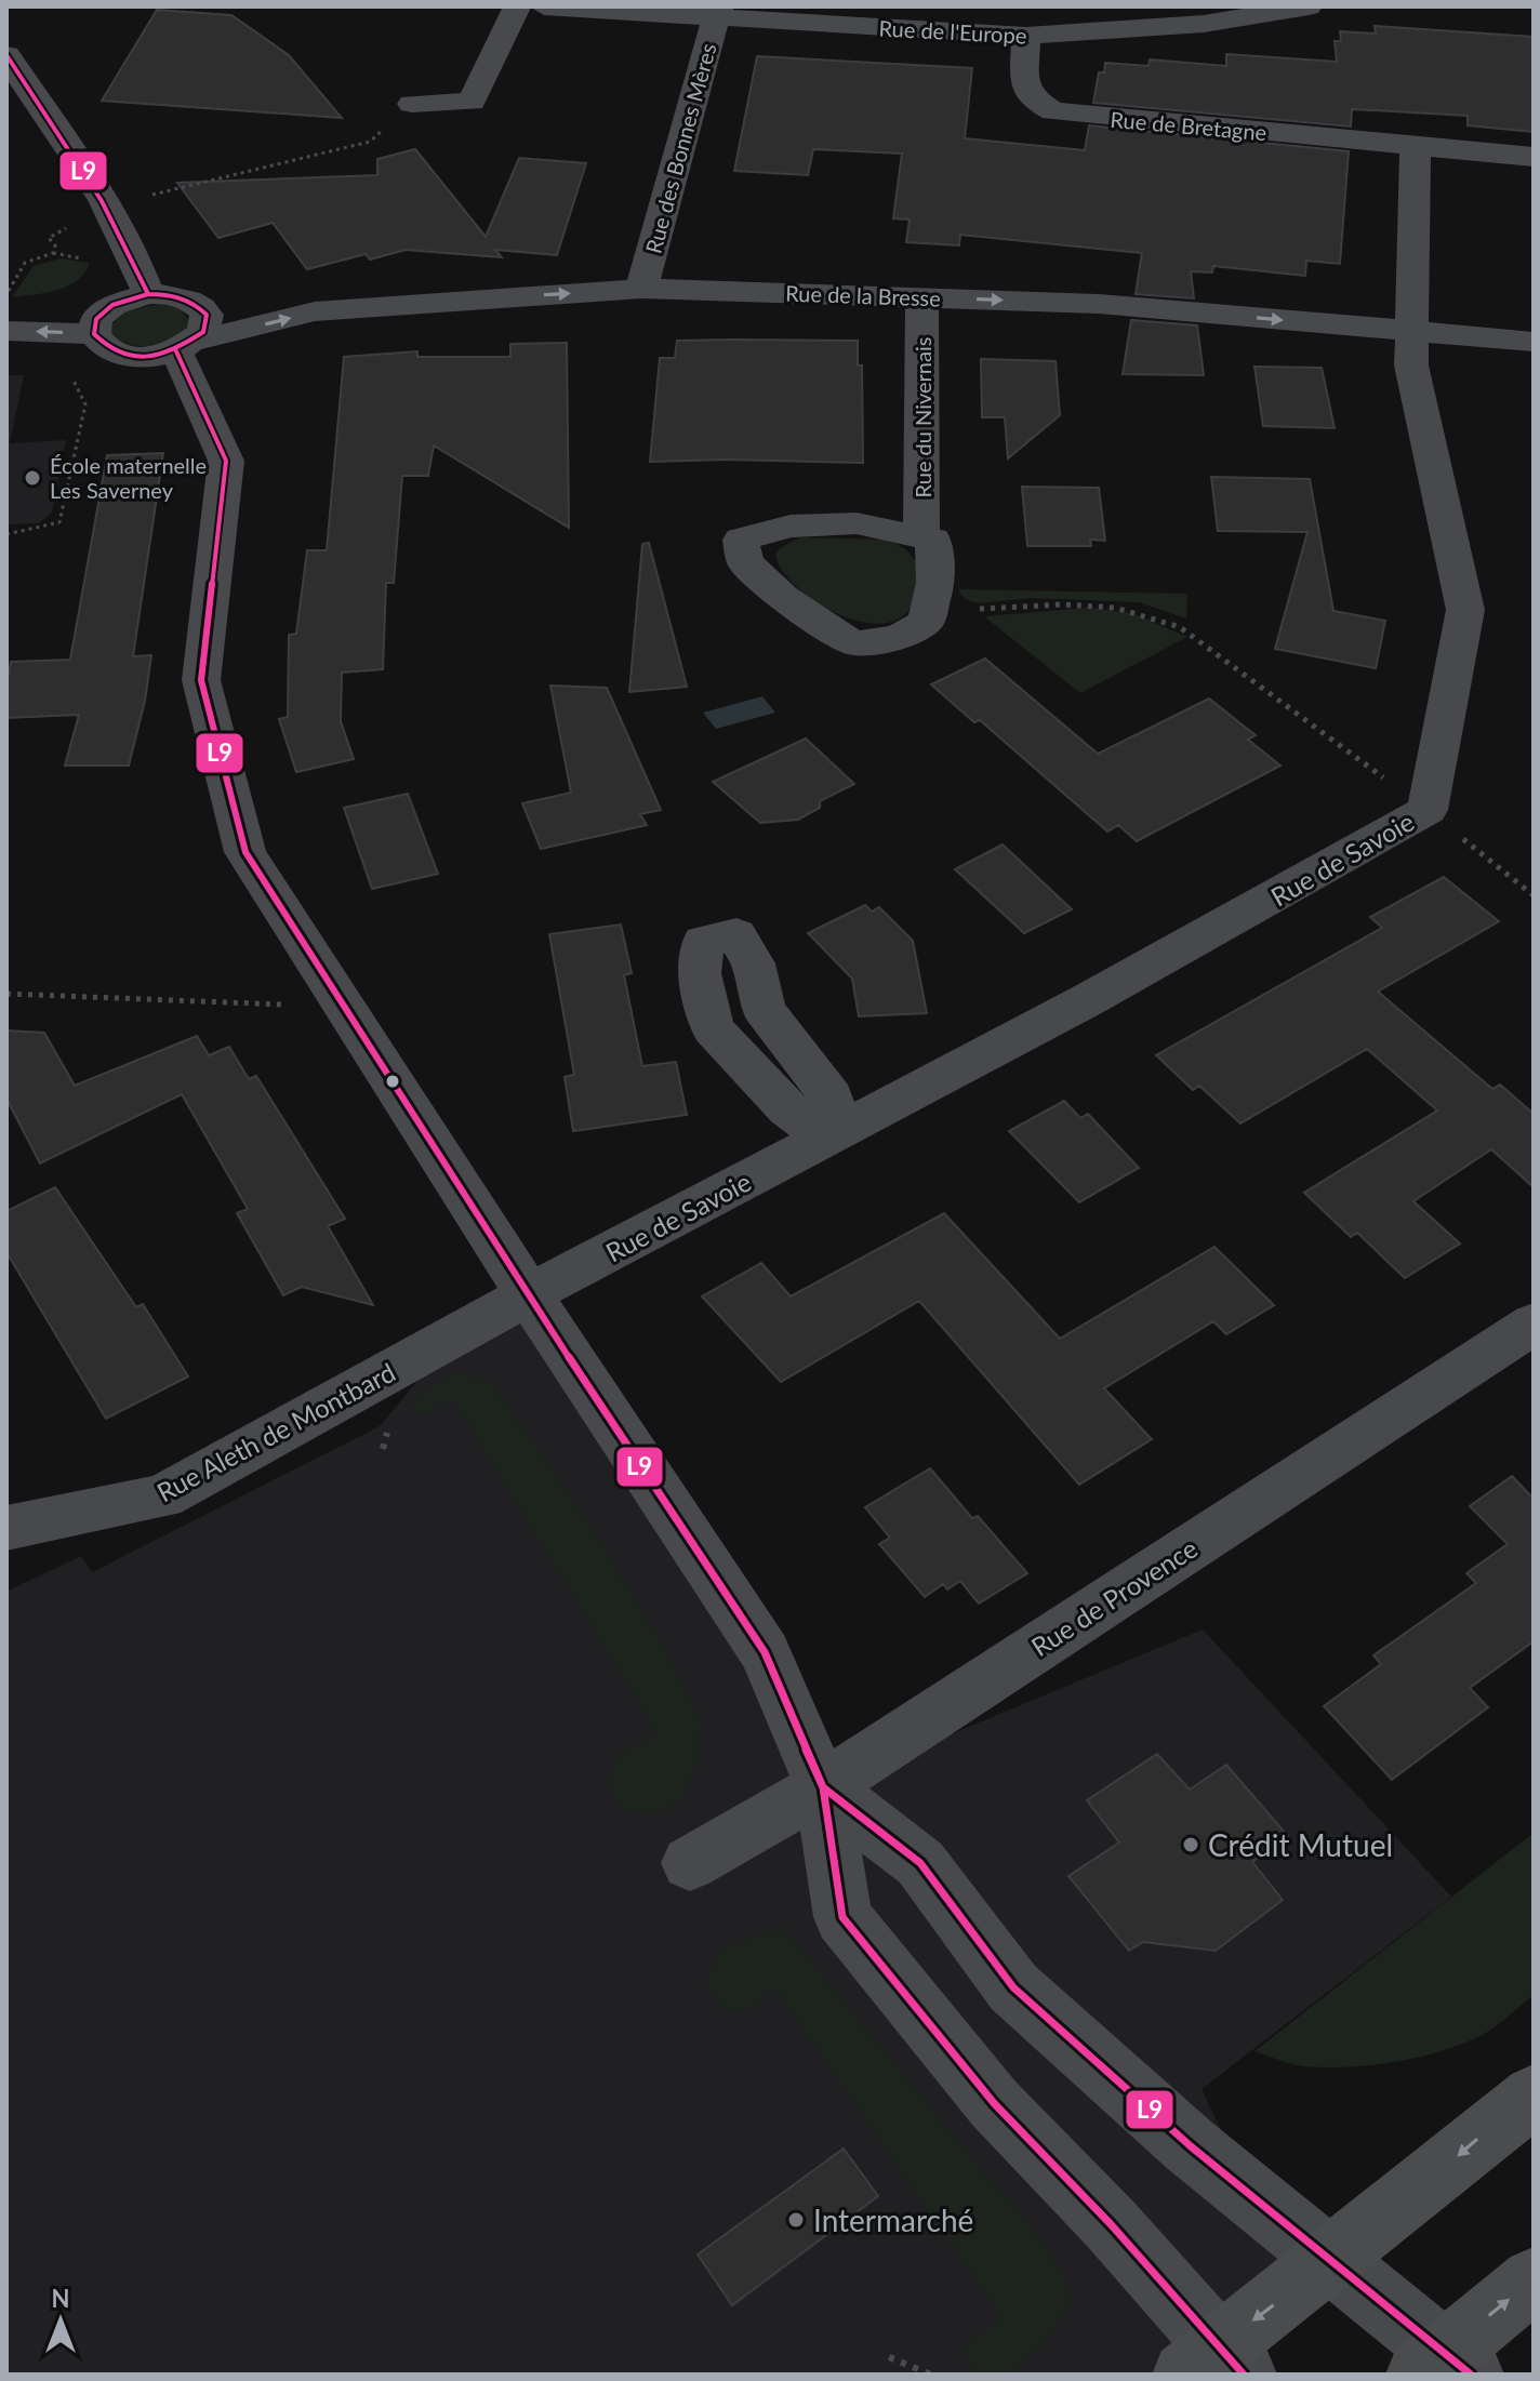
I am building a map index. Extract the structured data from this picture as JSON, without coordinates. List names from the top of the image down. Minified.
{"streets":{"street":["Rue de l'Europe","Rue de Bretagne","Rue des Bonnes Mères","Rue de la Bresse","Rue du Nivernais","Rue de Savoie","Rue Aleth de Montbard","Rue de Provence"]},"crossings":[["Rue de l'Europe","Rue de Bretagne"],["Rue de l'Europe","Rue des Bonnes Mères"],["Rue des Bonnes Mères","Rue de la Bresse"],["Rue de la Bresse","Rue du Nivernais"],["Rue de la Bresse","Rue de Savoie"],["Rue de Savoie","Rue Aleth de Montbard"]],"one_way":["Rue de la Bresse"],"places":["École maternelle Les Saverney","Crédit Mutuel","Intermarché"],"lines":["transit line L9"],"north":"top"}
